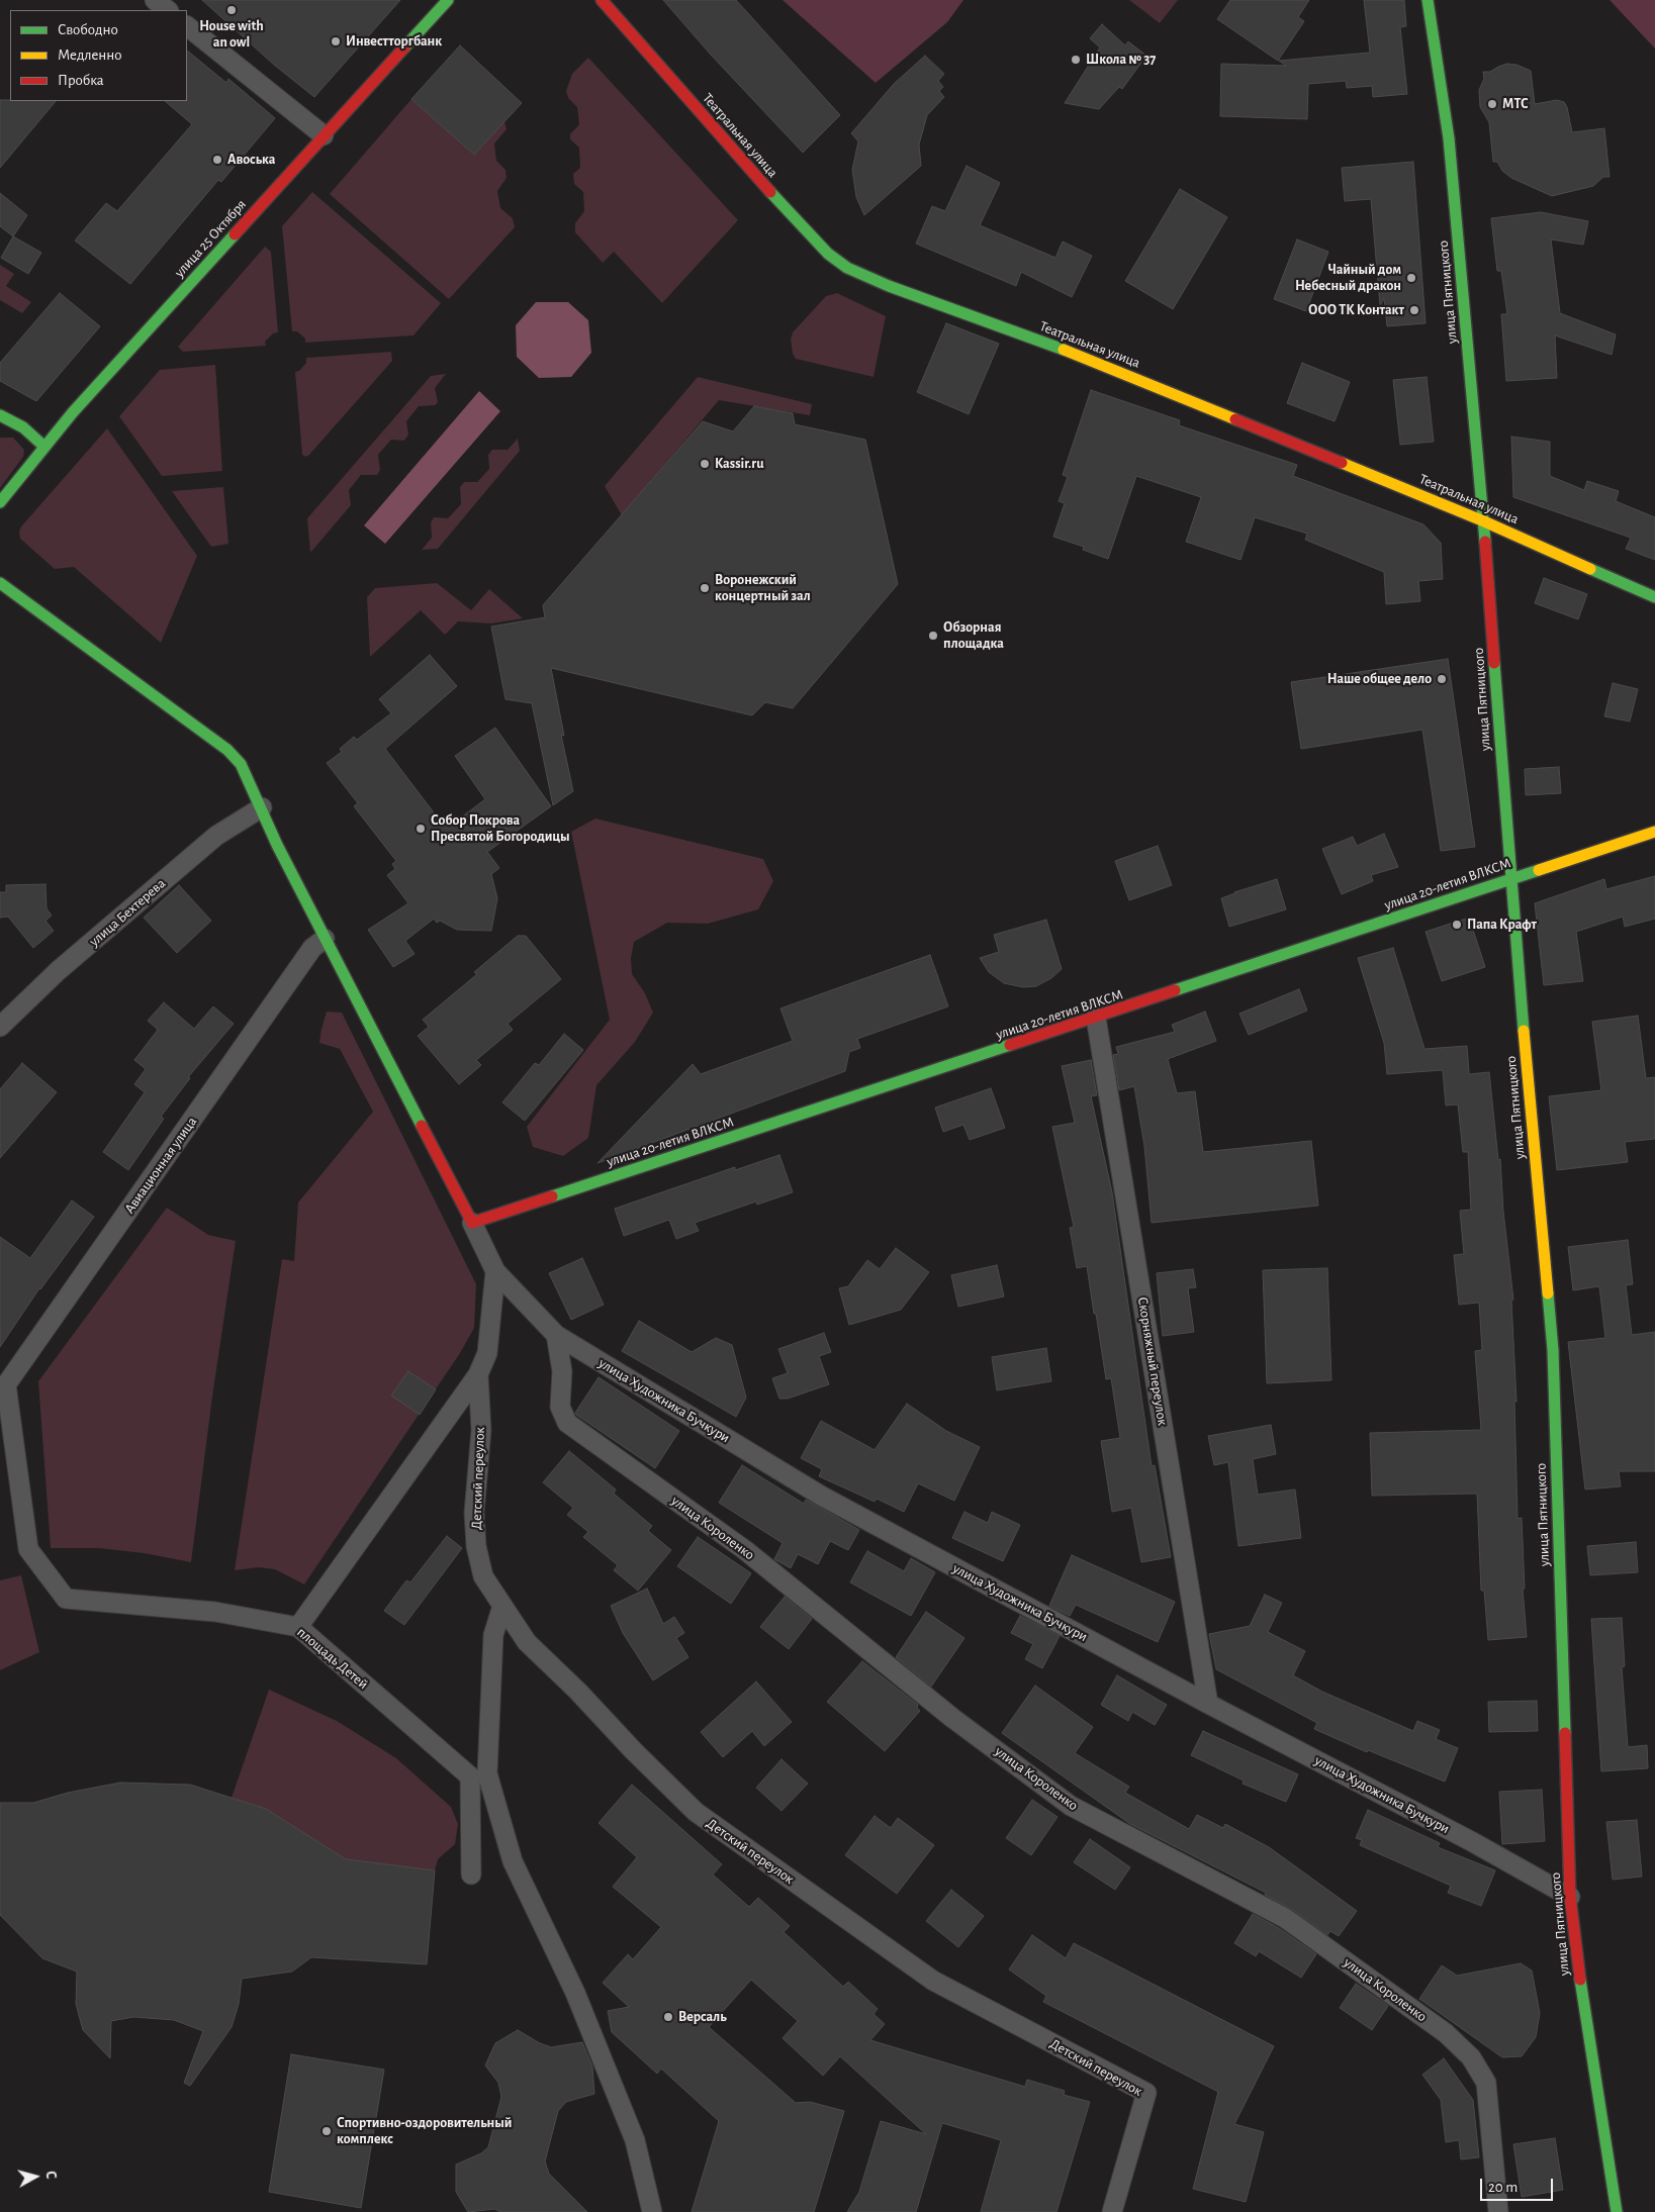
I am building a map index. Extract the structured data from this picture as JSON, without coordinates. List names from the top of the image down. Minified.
{"streets":{"street":["Театральная улица","улица 25 Октября","улица Пятницкого","улица 20-летия ВЛКСМ","улица Бехтерева","Авиационная улица","Скорняжный переулок","улица Художника Бучкури","Детский переулок","улица Короленко","площадь Детей"]},"crossings":[["Театральная улица","улица Пятницкого"],["улица Пятницкого","улица 20-летия ВЛКСМ"],["улица Пятницкого","улица Художника Бучкури"],["улица 20-летия ВЛКСМ","Скорняжный переулок"],["Авиационная улица","площадь Детей"],["Скорняжный переулок","улица Художника Бучкури"],["улица Художника Бучкури","улица Короленко"]],"places":["House with an owl","Инвестторгбанк","Школа № 37","МТС","Авоська","Чайный дом Небесный дракон","ООО ТК Контакт","Kassir.ru","Воронежский концертный зал","Обзорная площадка","Наше общее дело","Собор Покрова Пресвятой Богородицы","Папа Крафт","Версаль","Спортивно-оздоровительный комплекс"],"legend":["Свободно","Медленно","Пробка"],"scale_bar":"20 m","north":"right"}
